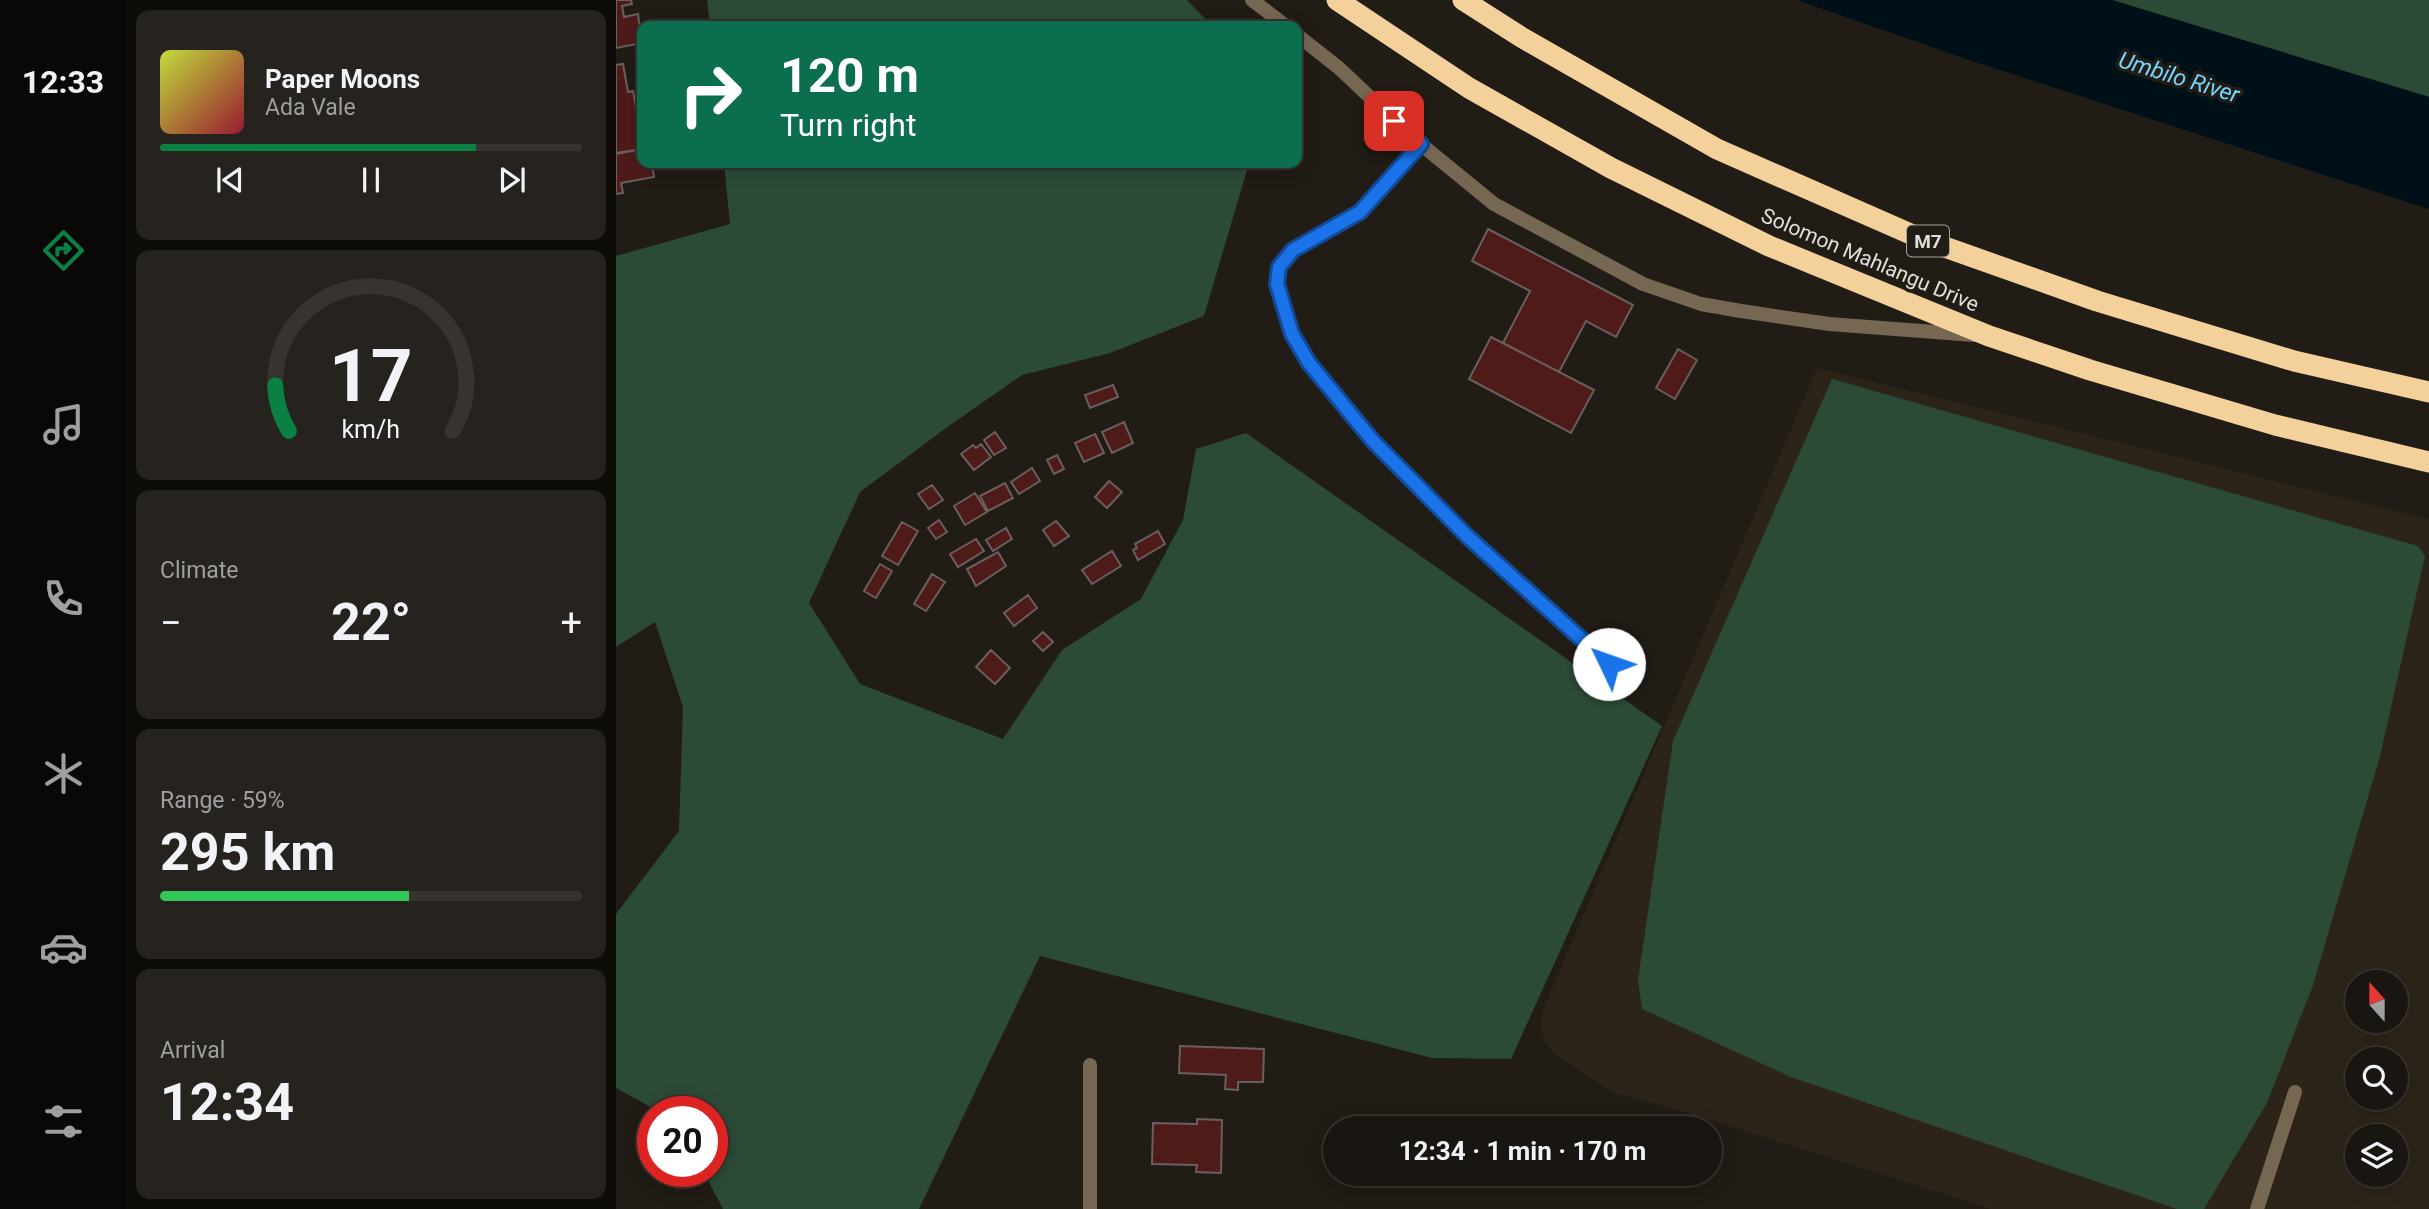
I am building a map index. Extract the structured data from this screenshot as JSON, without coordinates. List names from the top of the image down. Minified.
{"streets":{"highway":["M7","Solomon Mahlangu Drive"]},"water":["Umbilo River"],"north":"top","page":{"tabs":"12:33","turn":["120 m","Turn right"],"song":["Paper Moons","Ada Vale"],"tile":["Climate",["Range · 59%","295 km"],["Arrival","12:34"]],"heat":["−","22°","+"],"limit":"20","trip":"12:34 · 1 min · 170 m","gauge":["17","km/h"]}}
